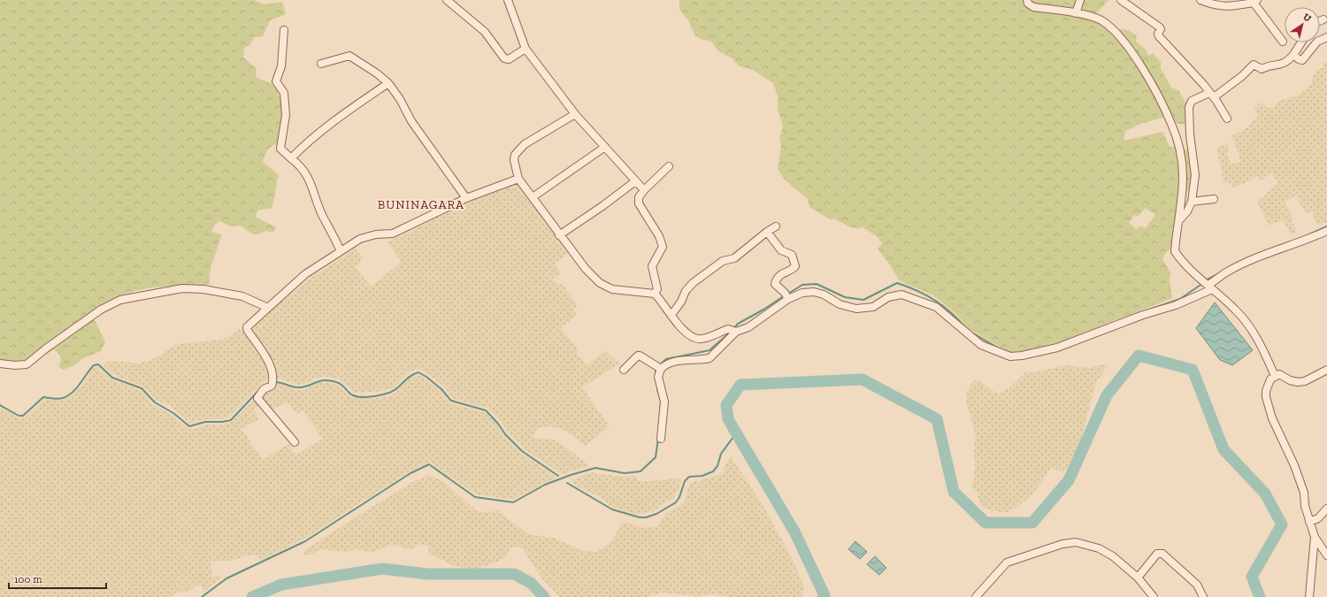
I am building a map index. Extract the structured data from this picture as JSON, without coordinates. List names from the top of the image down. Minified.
{"districts":["BUNINAGARA"],"scale_bar":"100 m","north":"top right"}
